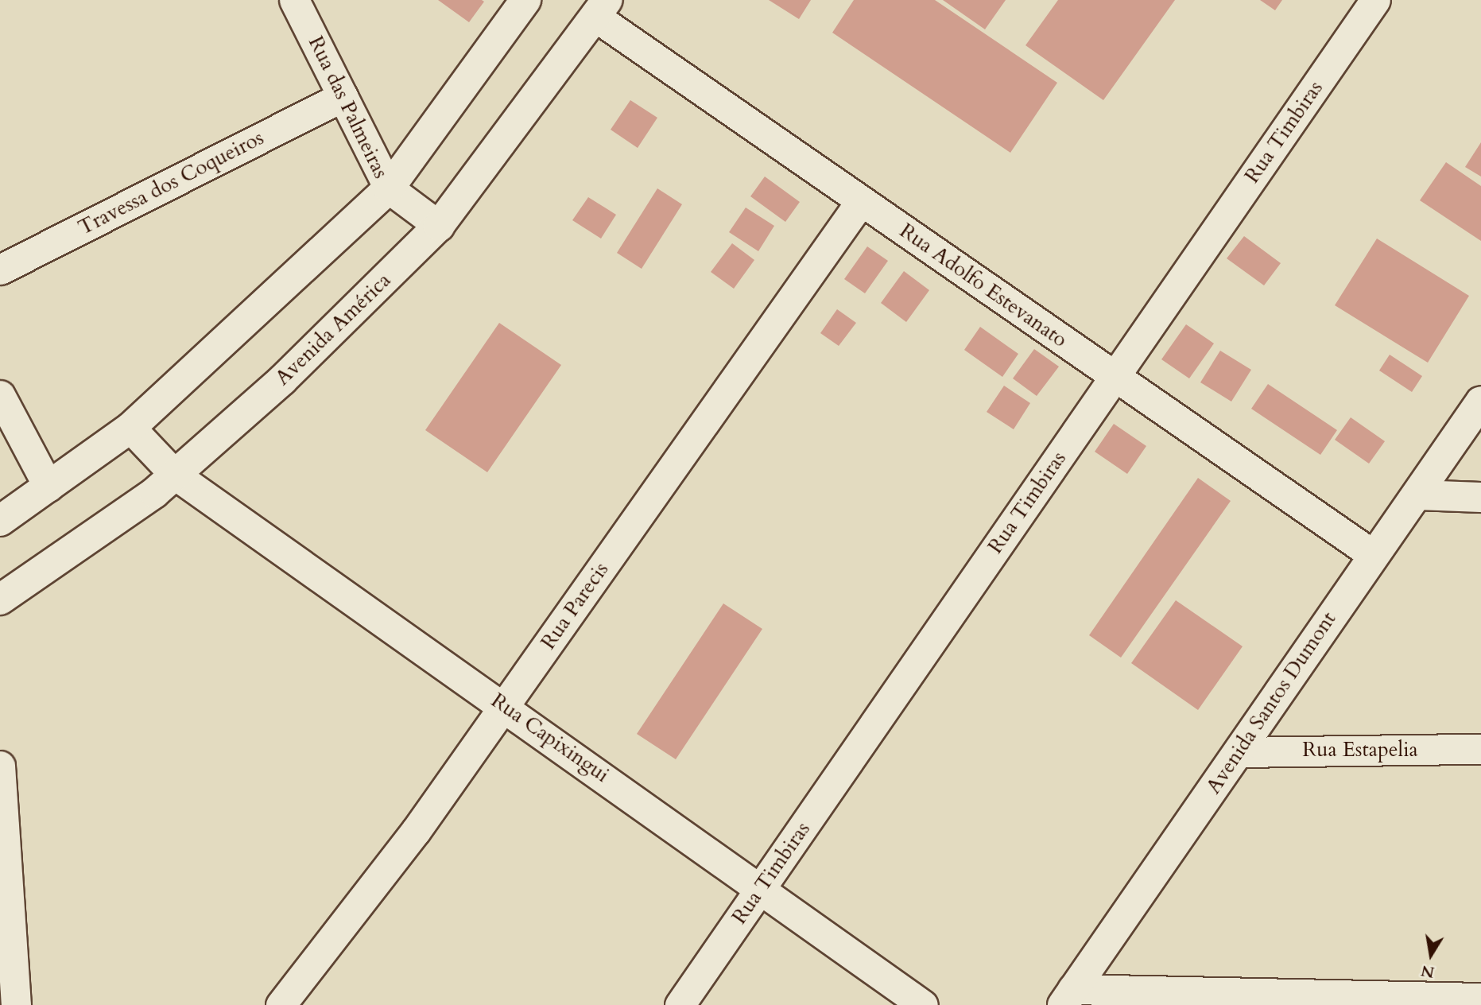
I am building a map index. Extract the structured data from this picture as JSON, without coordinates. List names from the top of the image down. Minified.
{"streets":{"main road":["Avenida América","Avenida Santos Dumont"],"street":["Rua das Palmeiras","Rua Timbiras","Travessa dos Coqueiros","Rua Adolfo Estevanato","Rua Parecis","Rua Capixingui","Rua Estapelia"]},"crossings":[["Rua das Palmeiras","Travessa dos Coqueiros"],["Rua das Palmeiras","Avenida América"],["Rua Timbiras","Rua Adolfo Estevanato"],["Rua Timbiras","Rua Capixingui"],["Rua Adolfo Estevanato","Avenida América"],["Rua Adolfo Estevanato","Rua Parecis"],["Rua Adolfo Estevanato","Avenida Santos Dumont"],["Avenida América","Rua Capixingui"],["Rua Parecis","Rua Capixingui"],["Avenida Santos Dumont","Rua Estapelia"]],"north":"bottom"}
